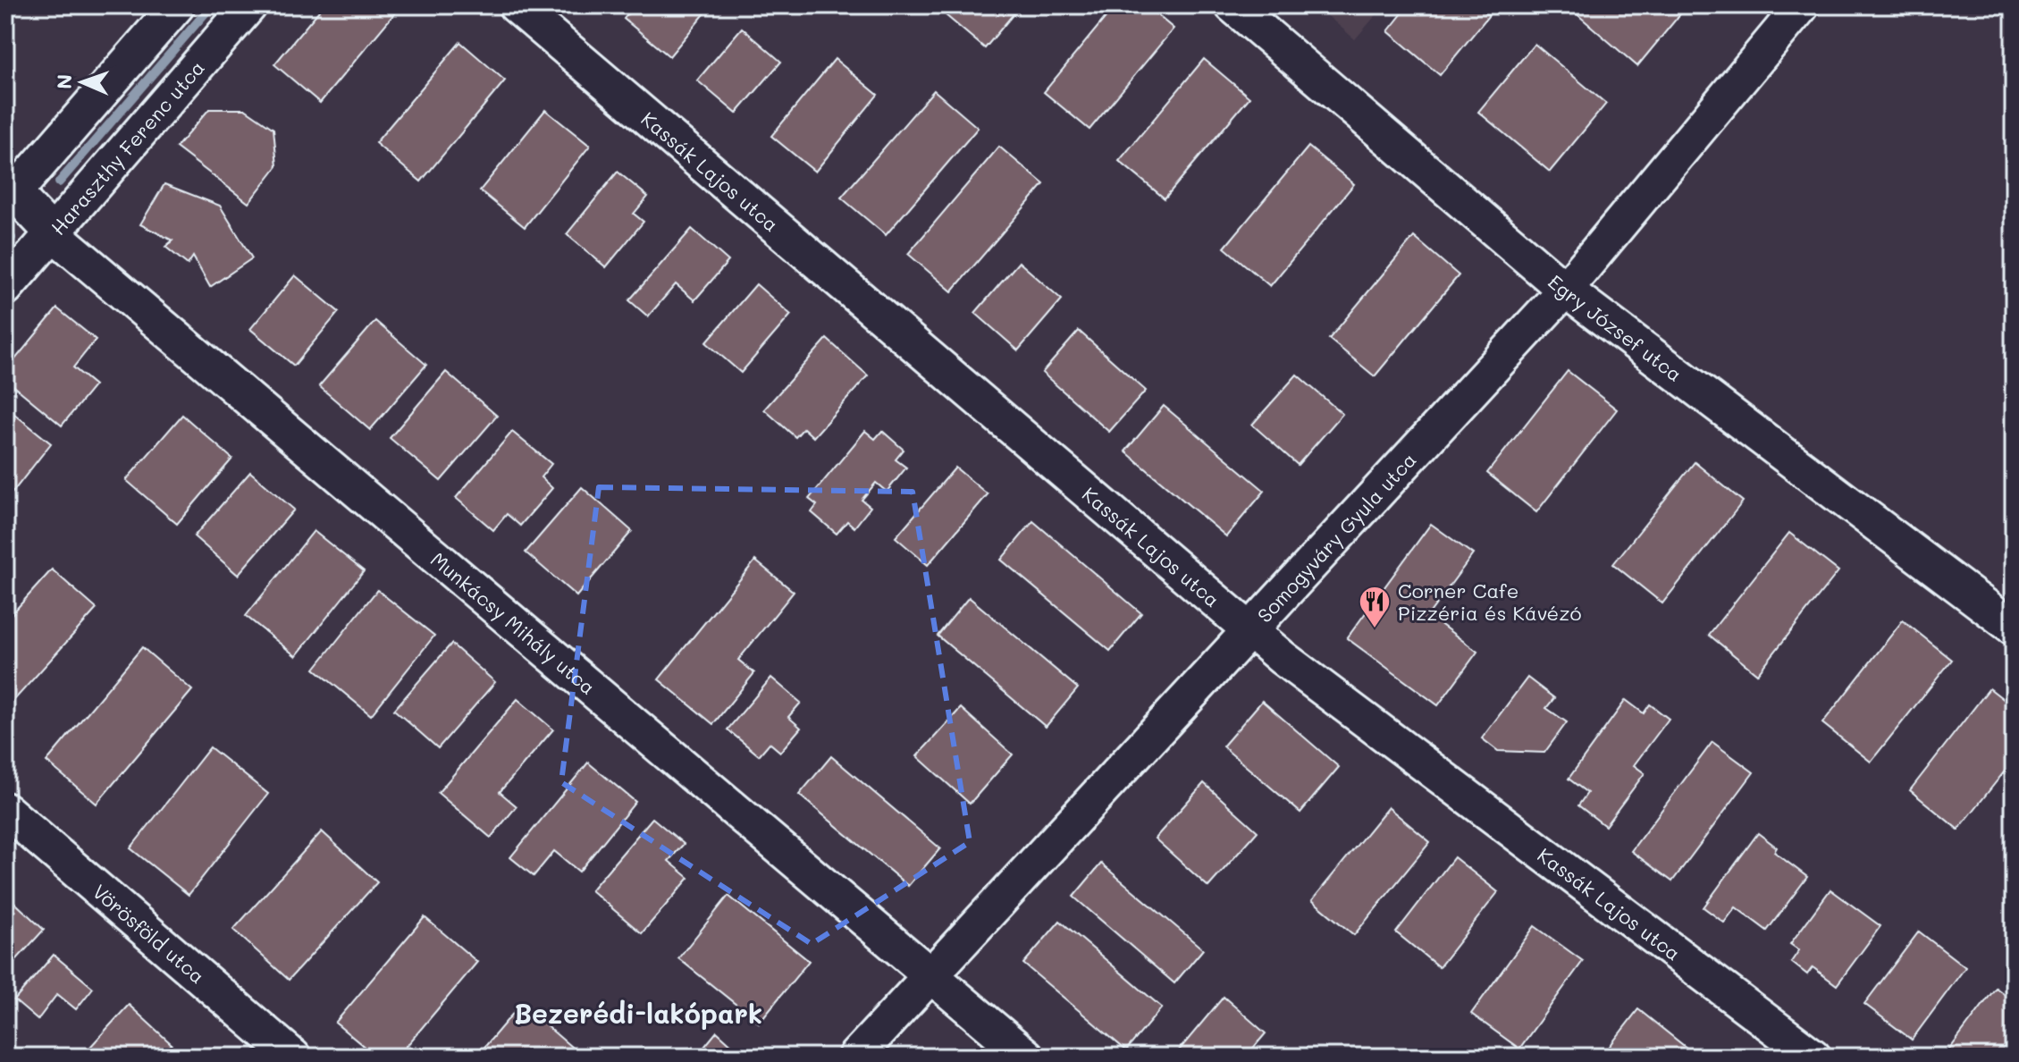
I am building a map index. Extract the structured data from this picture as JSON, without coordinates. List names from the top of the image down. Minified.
{"streets":{"street":["Haraszthy Ferenc utca","Kassák Lajos utca","Egry József utca","Somogyváry Gyula utca","Munkácsy Mihály utca","Vörösföld utca"]},"crossings":[["Haraszthy Ferenc utca","Munkácsy Mihály utca"],["Kassák Lajos utca","Somogyváry Gyula utca"],["Egry József utca","Somogyváry Gyula utca"],["Somogyváry Gyula utca","Munkácsy Mihály utca"]],"districts":["Bezerédi-lakópark"],"places":{"restaurant":["Corner Cafe Pizzéria és Kávézó"]},"north":"left"}
